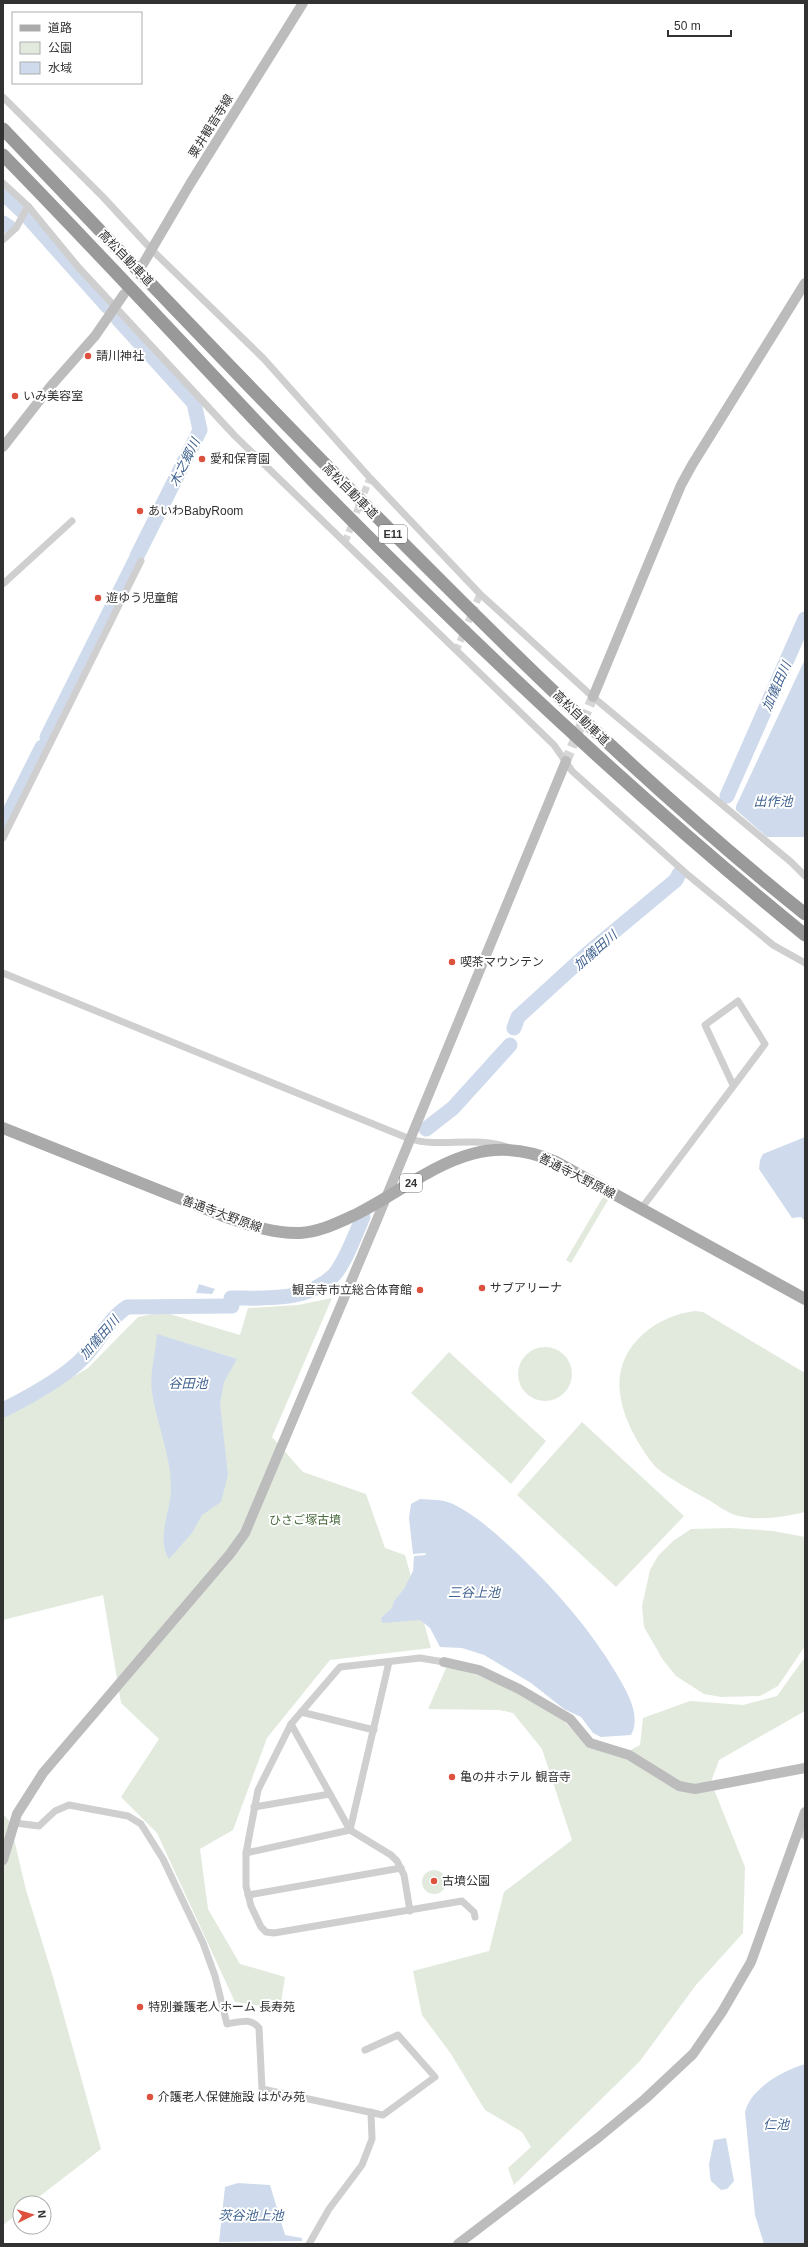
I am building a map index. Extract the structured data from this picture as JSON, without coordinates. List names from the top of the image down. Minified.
{"streets":{"highway":["高松自動車道","E11"],"main road":["善通寺大野原線","24"],"street":["粟井観音寺線"]},"water":["木之郷川","加儀田川","出作池","谷田池","三谷上池","仁池","茨谷池上池"],"parks":["ひさご塚古墳"],"places":["請川神社","いみ美容室","愛和保育園","あいわBabyRoom","遊ゆう児童館","喫茶マウンテン","サブアリーナ","観音寺市立総合体育館","亀の井ホテル 観音寺","古墳公園","特別養護老人ホーム 長寿苑","介護老人保健施設 はがみ苑"],"legend":["道路","公園","水域"],"scale_bar":"50 m","north":"right"}
